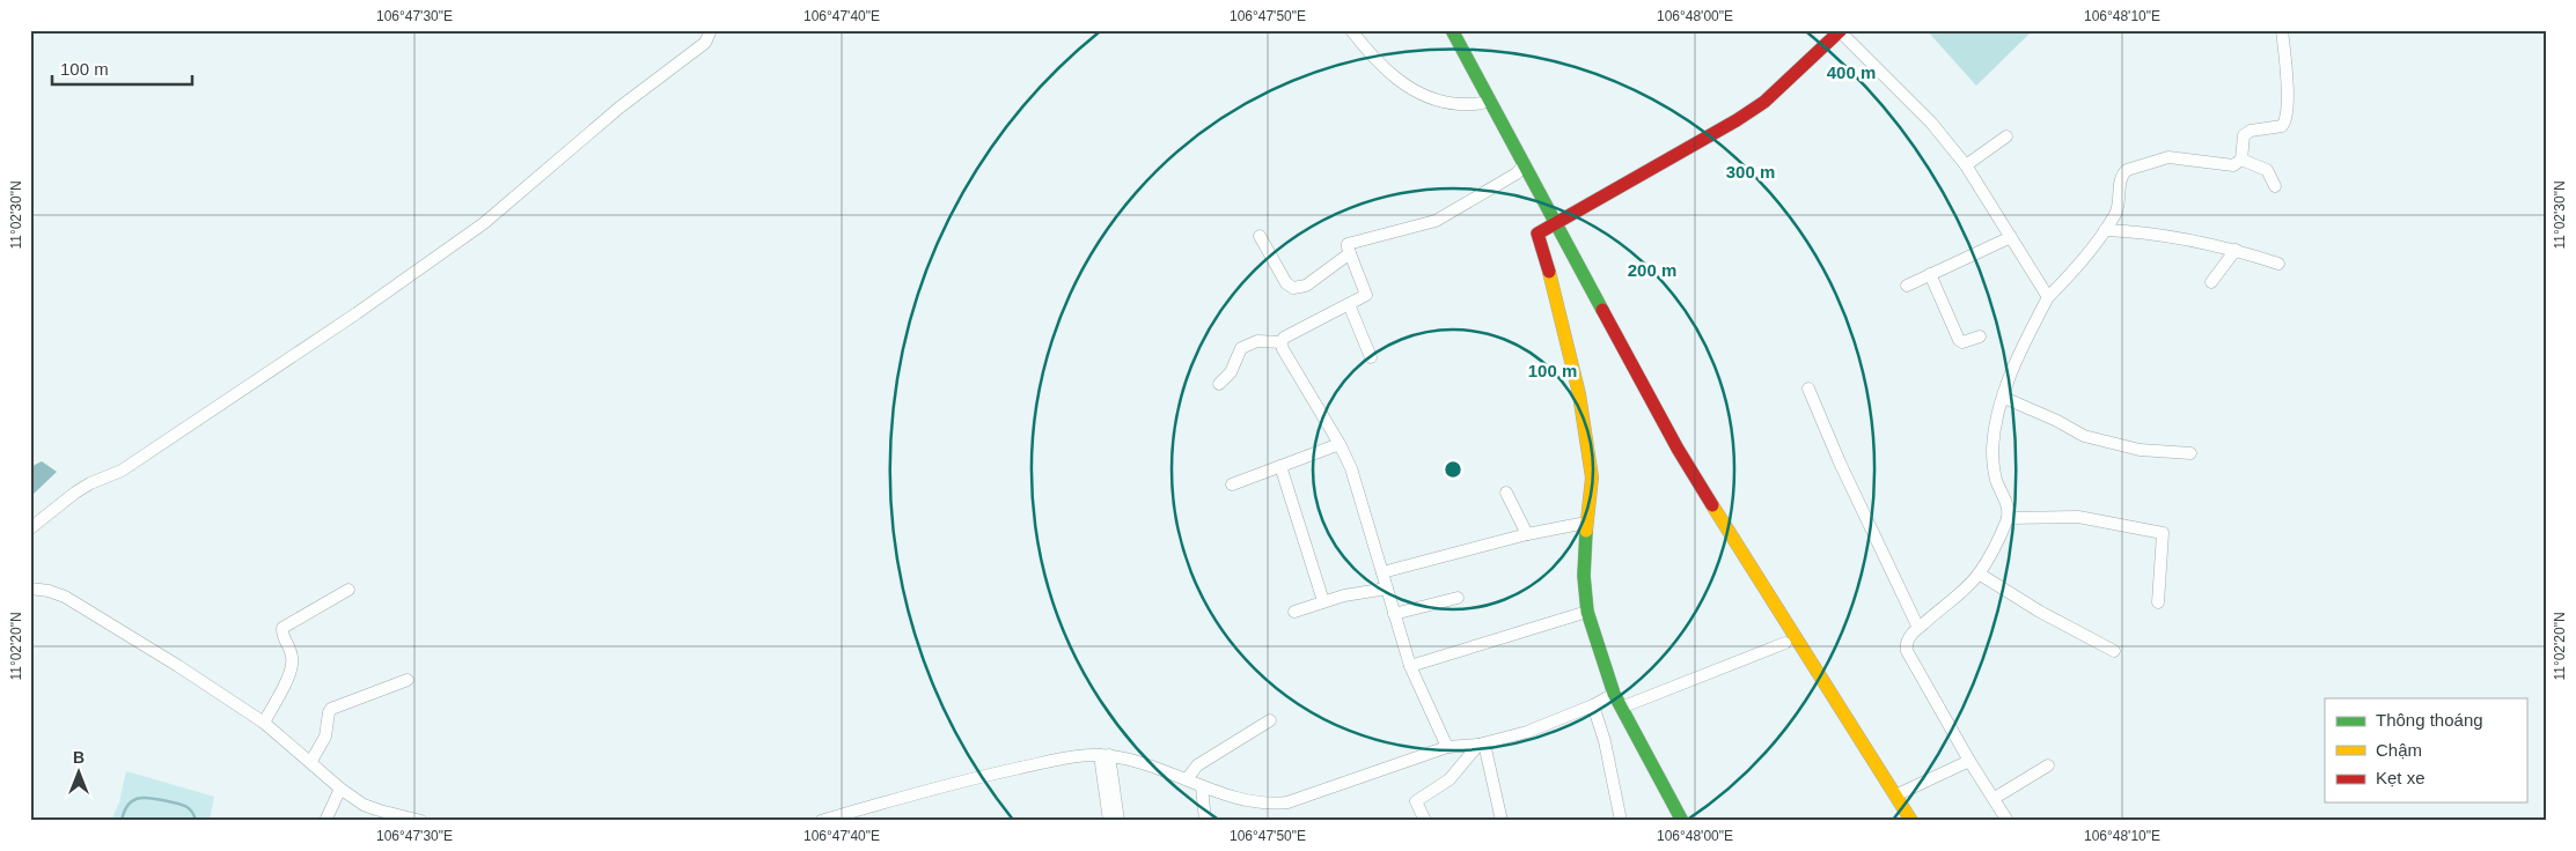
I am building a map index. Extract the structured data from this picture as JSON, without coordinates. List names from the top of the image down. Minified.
{"legend":["Thông thoáng","Chậm","Kẹt xe"],"scale_bar":"100 m","north":"top","coordinates":["106°47'30\"E","106°47'40\"E","106°47'50\"E","106°48'00\"E","106°48'10\"E","11°02'30\"N","11°02'20\"N"],"rings":["400 m","300 m","200 m","100 m"]}
